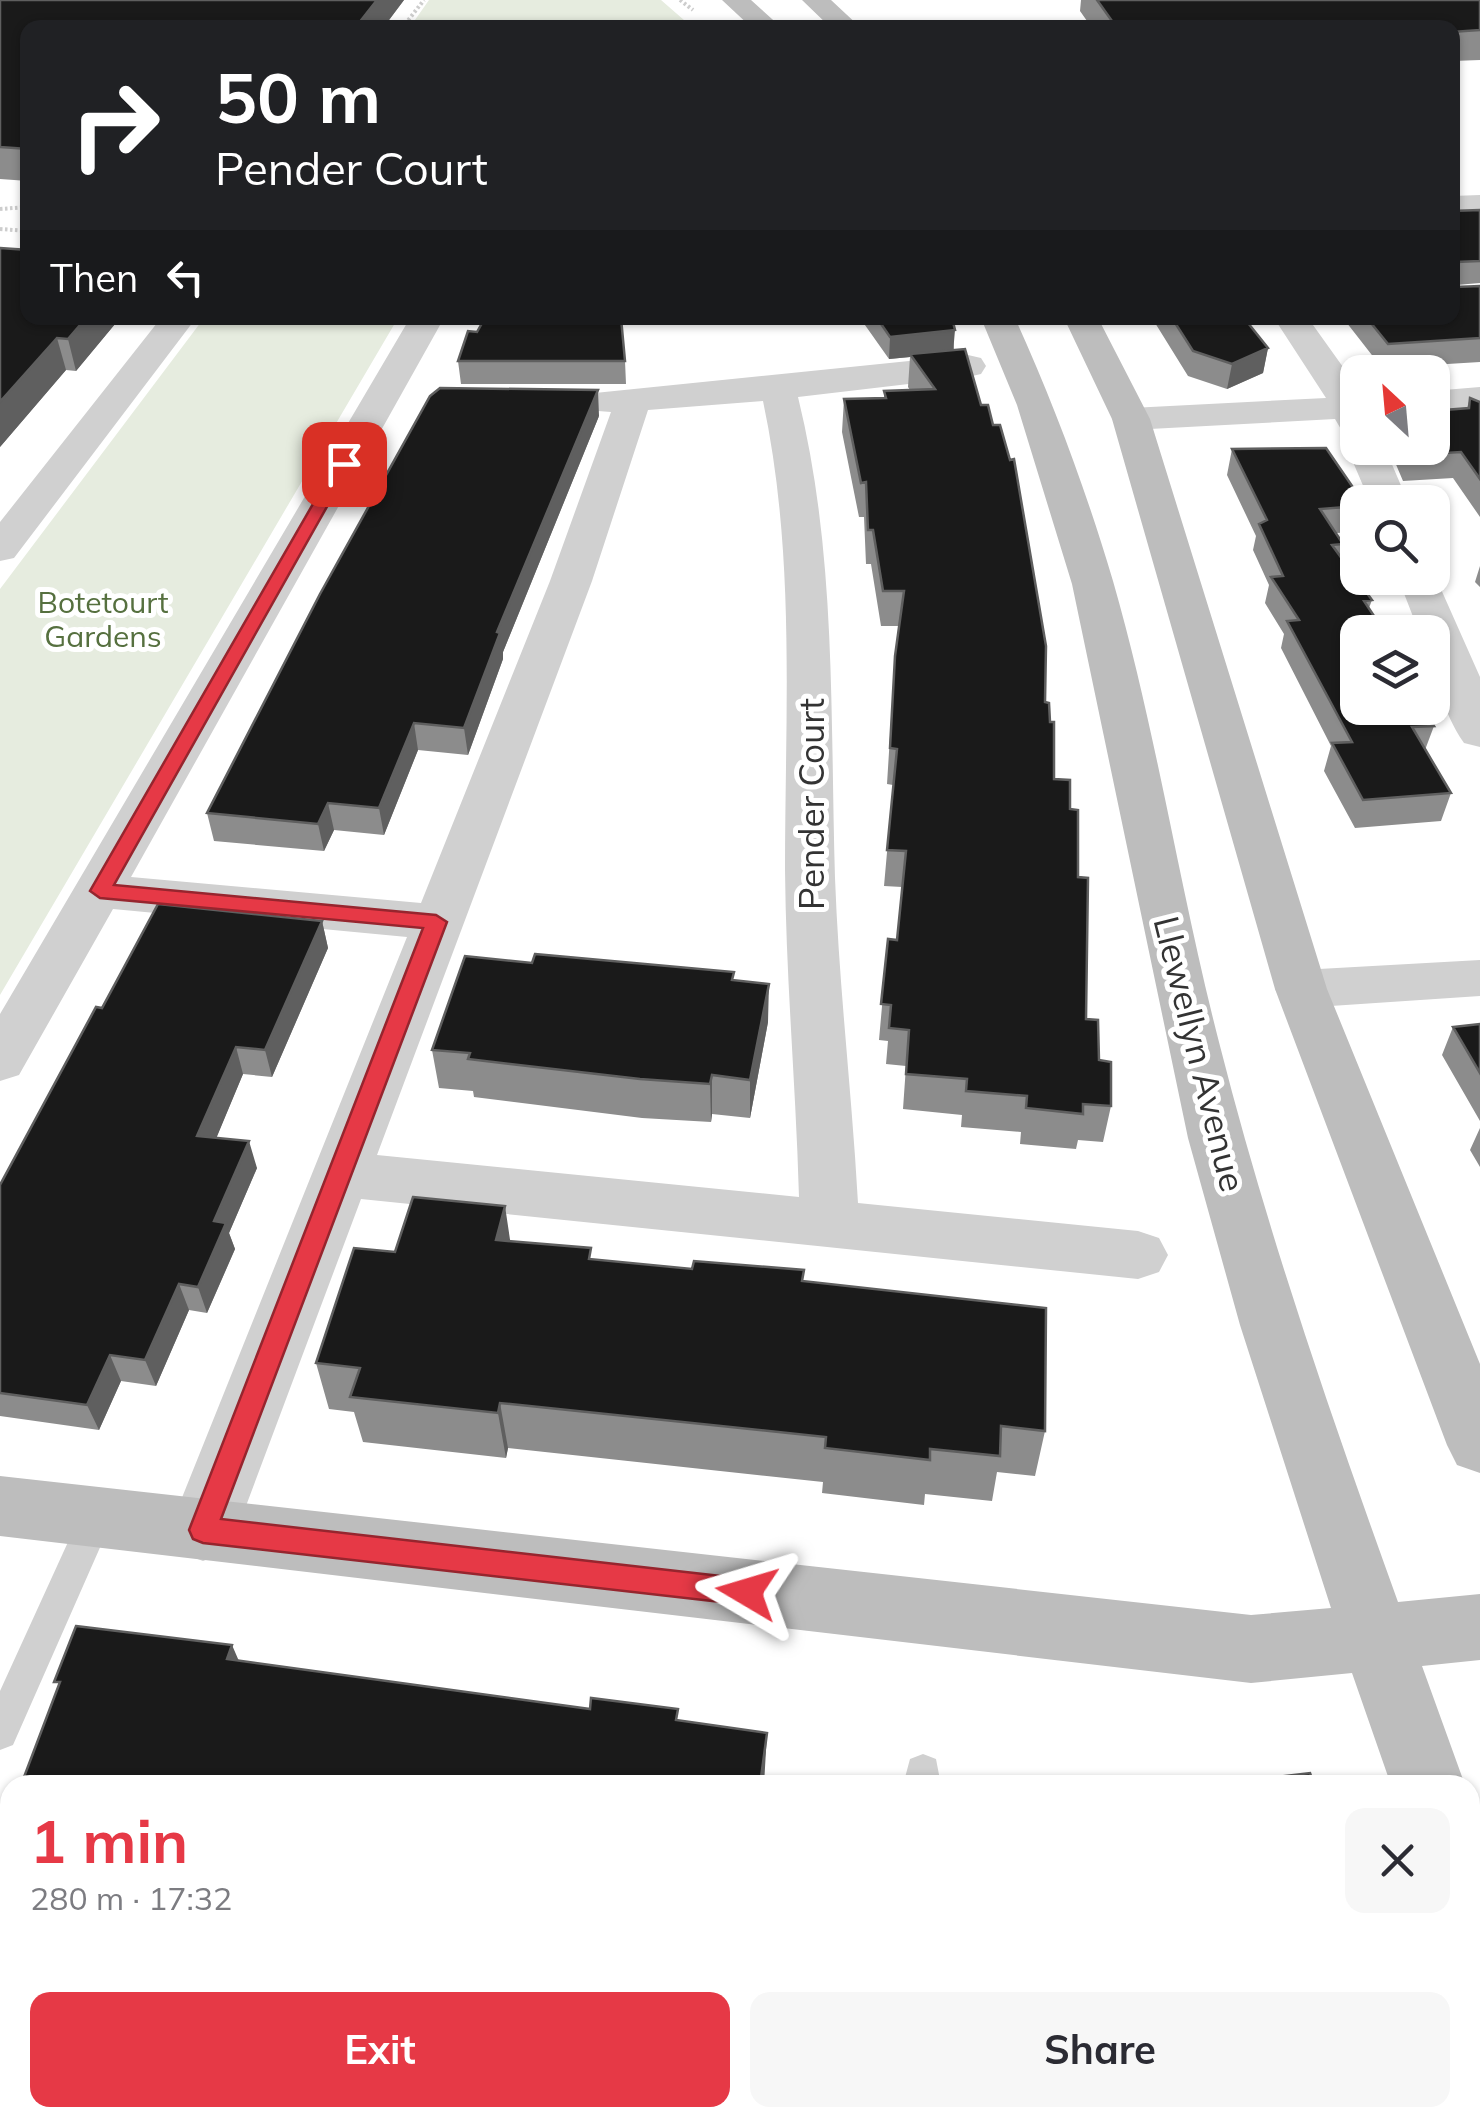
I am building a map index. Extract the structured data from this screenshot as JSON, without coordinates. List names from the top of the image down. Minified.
{"streets":{"street":["Pender Court","Llewellyn Avenue"]},"parks":["Botetourt Gardens"],"north":"top left","page":{"turn":["50 m","Pender Court"],"then":"Then","heading":["1 min","280 m · 17:32"],"buttons":["Exit","Share"]}}
